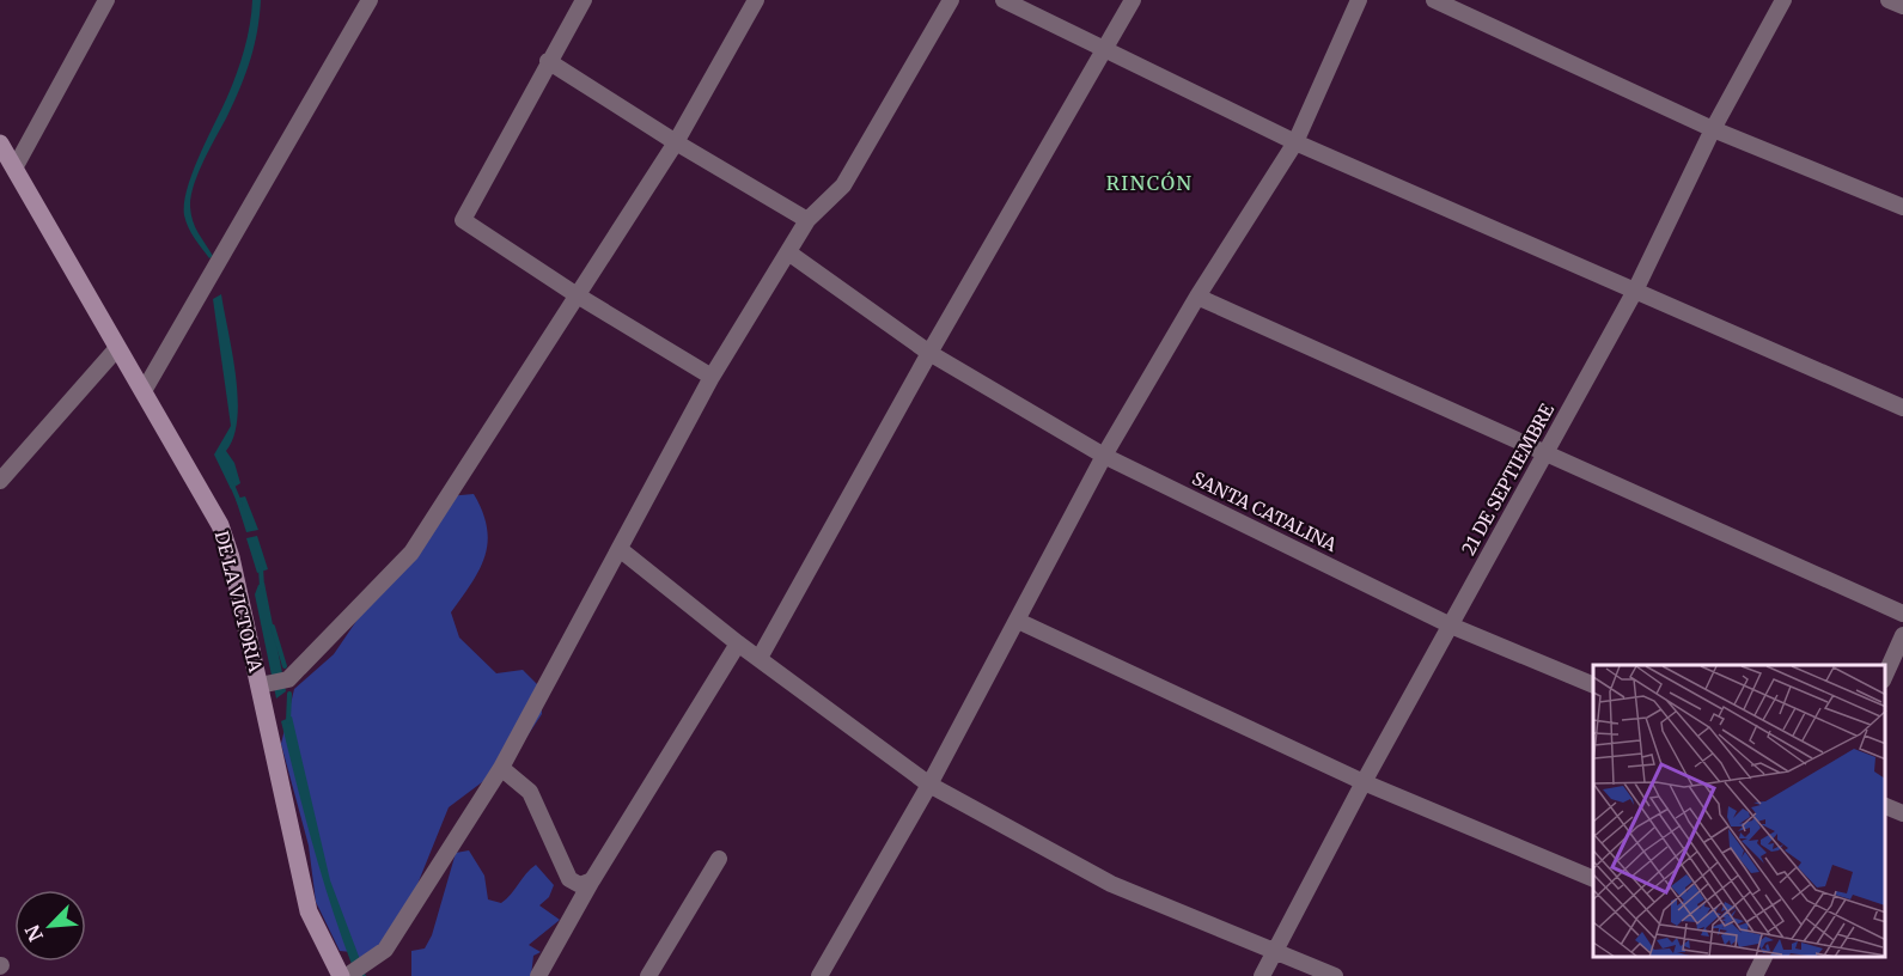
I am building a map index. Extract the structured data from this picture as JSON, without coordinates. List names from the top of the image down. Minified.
{"streets":{"main road":["DE LA VICTORIA"],"street":["21 DE SEPTIEMBRE","SANTA CATALINA"]},"crossings":[["21 DE SEPTIEMBRE","SANTA CATALINA"]],"districts":["RINCÓN"],"north":"bottom left"}
